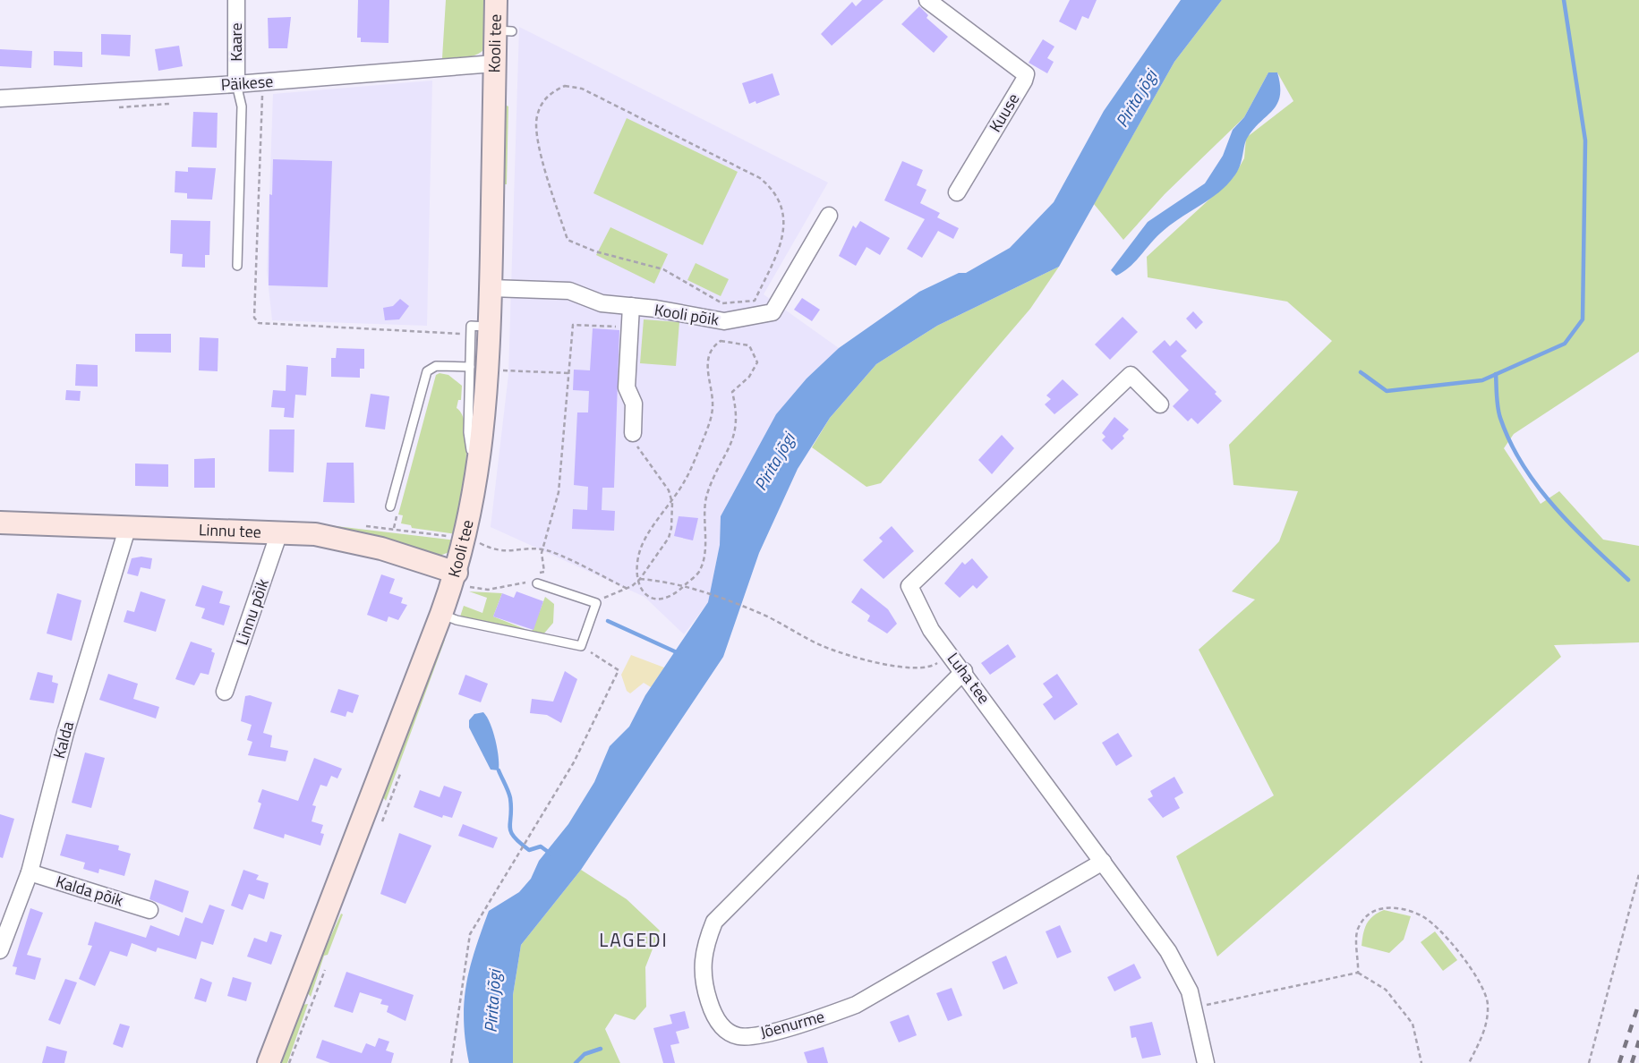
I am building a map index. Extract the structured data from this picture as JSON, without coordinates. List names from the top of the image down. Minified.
{"streets":{"street":["Kaare","Kooli tee","Päikese","Kuuse","Kooli põik","Linnu tee","Linnu põik","Luha tee","Kalda","Kalda põik","Jõenurme"]},"crossings":[["Kaare","Päikese"],["Kooli tee","Päikese"],["Kooli tee","Kooli põik"],["Kooli tee","Linnu tee"],["Linnu tee","Linnu põik"],["Linnu tee","Kalda"],["Luha tee","Jõenurme"],["Kalda","Kalda põik"]],"districts":["LAGEDI"],"water":["Pirita jõgi"]}
